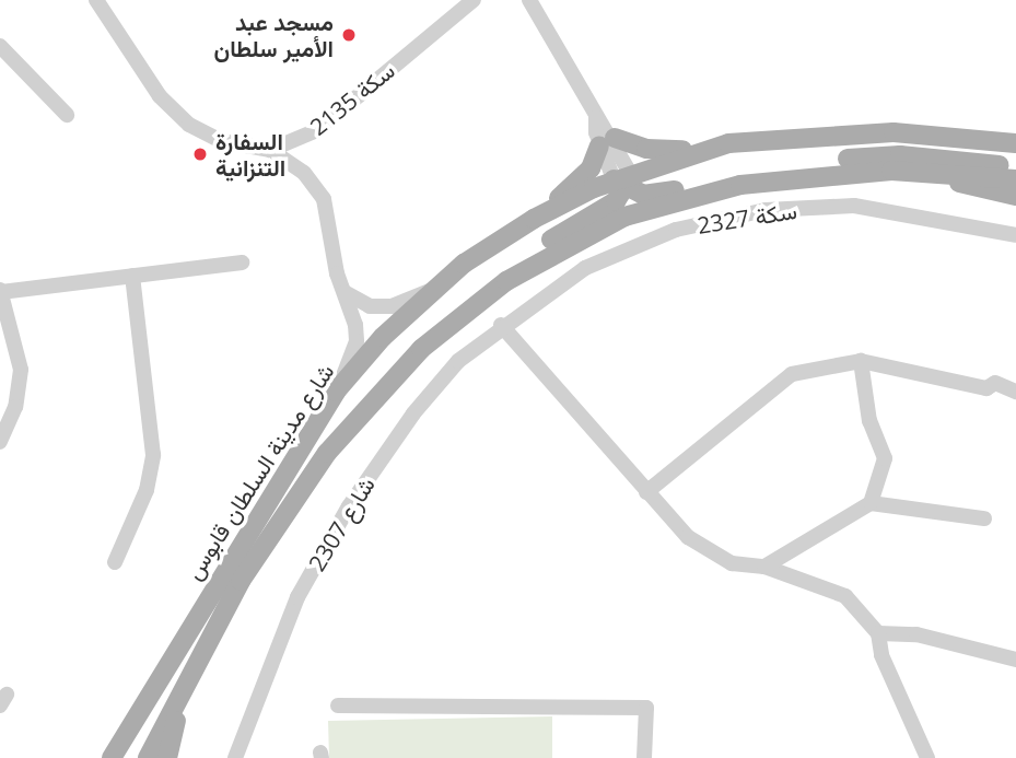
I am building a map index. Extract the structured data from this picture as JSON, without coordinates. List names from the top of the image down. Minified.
{"streets":{"main road":["شارع مدينة السلطان قابوس"],"street":["سكة 2135","سكة 2327","2307 شارع"]},"crossings":[["سكة 2327","2307 شارع"]],"places":["مسجد عبد الأمير سلطان","السفارة التنزانية"]}
